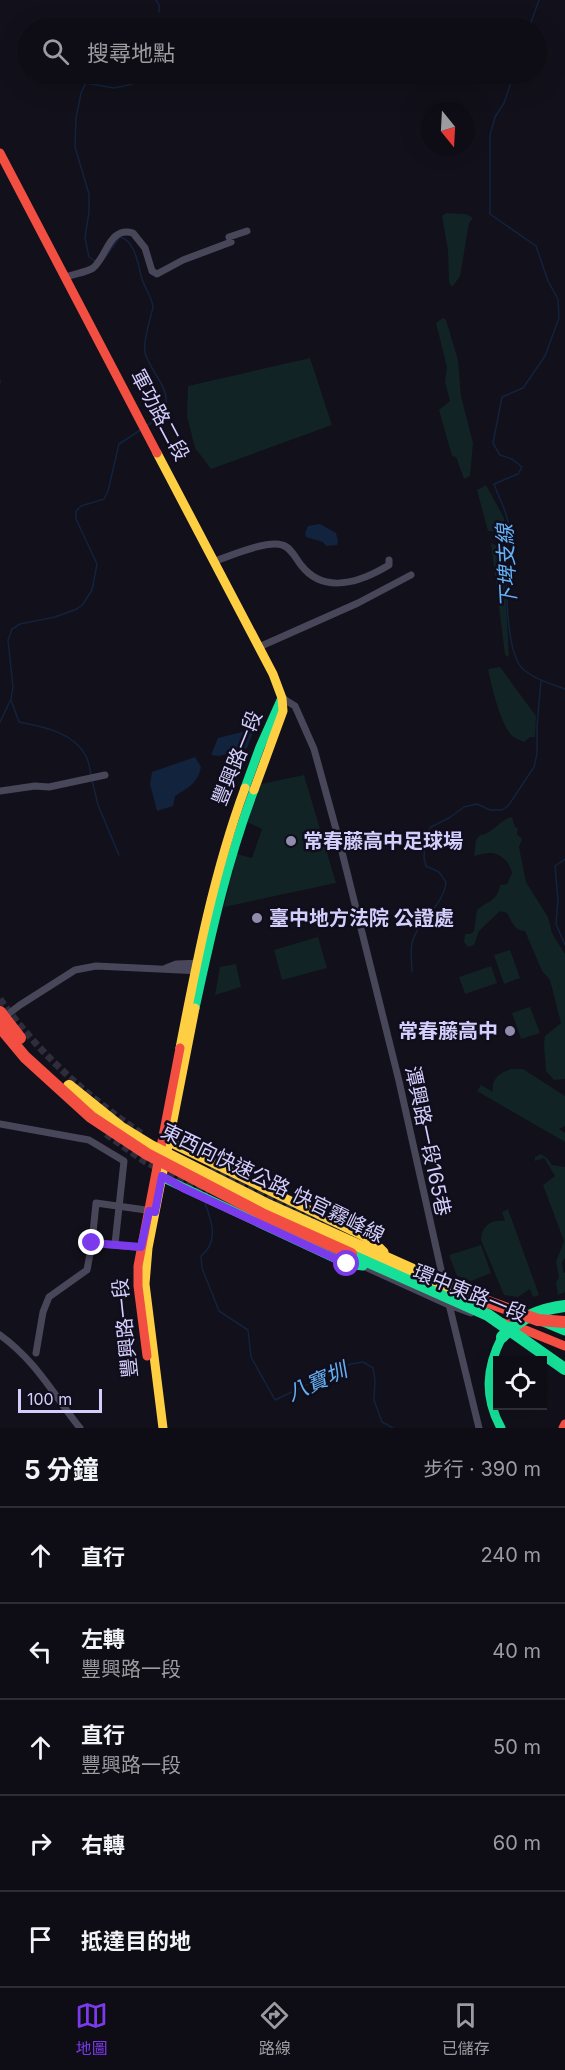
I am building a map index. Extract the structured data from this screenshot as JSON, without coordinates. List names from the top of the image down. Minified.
{"streets":{"main road":["軍功路二段","豐興路一段","東西向快速公路 快官霧峰線"],"street":["潭興路一段165巷","環中東路一段"]},"crossings":[["軍功路二段","豐興路一段"],["軍功路二段","潭興路一段165巷"],["豐興路一段","潭興路一段165巷"],["潭興路一段165巷","環中東路一段"],["東西向快速公路 快官霧峰線","環中東路一段"]],"water":["下埤支線","八寶圳"],"places":["常春藤高中足球場","臺中地方法院 公證處","常春藤高中"],"scale_bar":"100 m","north":"bottom","page":{"search":"搜尋地點","scale":"100 m","heading":["5 分鐘","步行 · 390 m"],"list":[["直行","240 m"],["左轉","豐興路一段","40 m"],["直行","豐興路一段","50 m"],["右轉","60 m"],"抵達目的地"],"nav":["地圖","路線","已儲存"]}}
